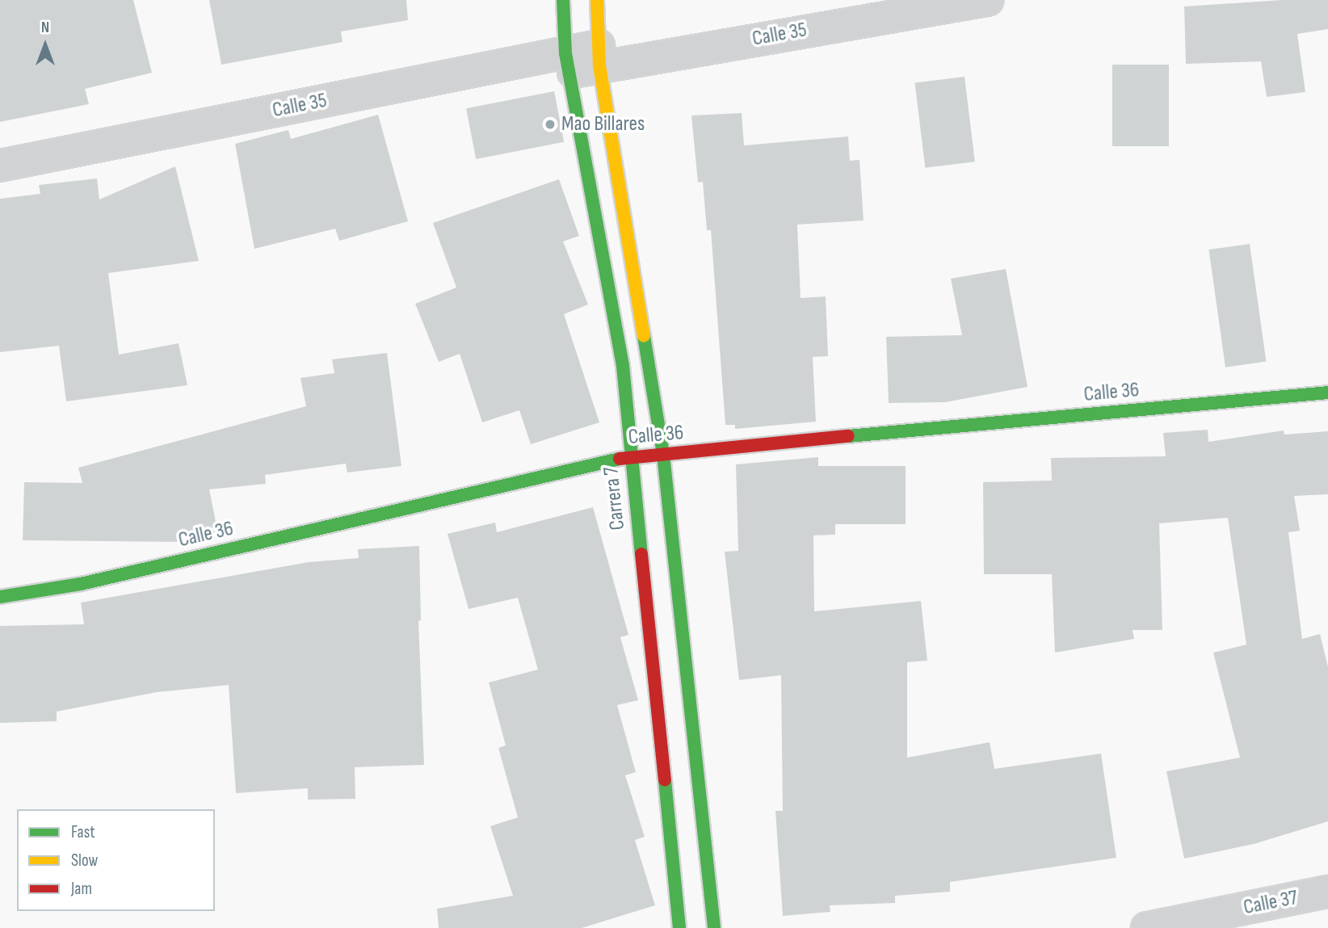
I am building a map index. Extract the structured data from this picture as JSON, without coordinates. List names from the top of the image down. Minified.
{"streets":{"street":["Calle 35","Calle 36","Carrera 7","Calle 37"]},"crossings":[["Calle 35","Carrera 7"],["Calle 36","Carrera 7"]],"places":["Mao Billares"],"legend":["Fast","Slow","Jam"],"north":"top"}
